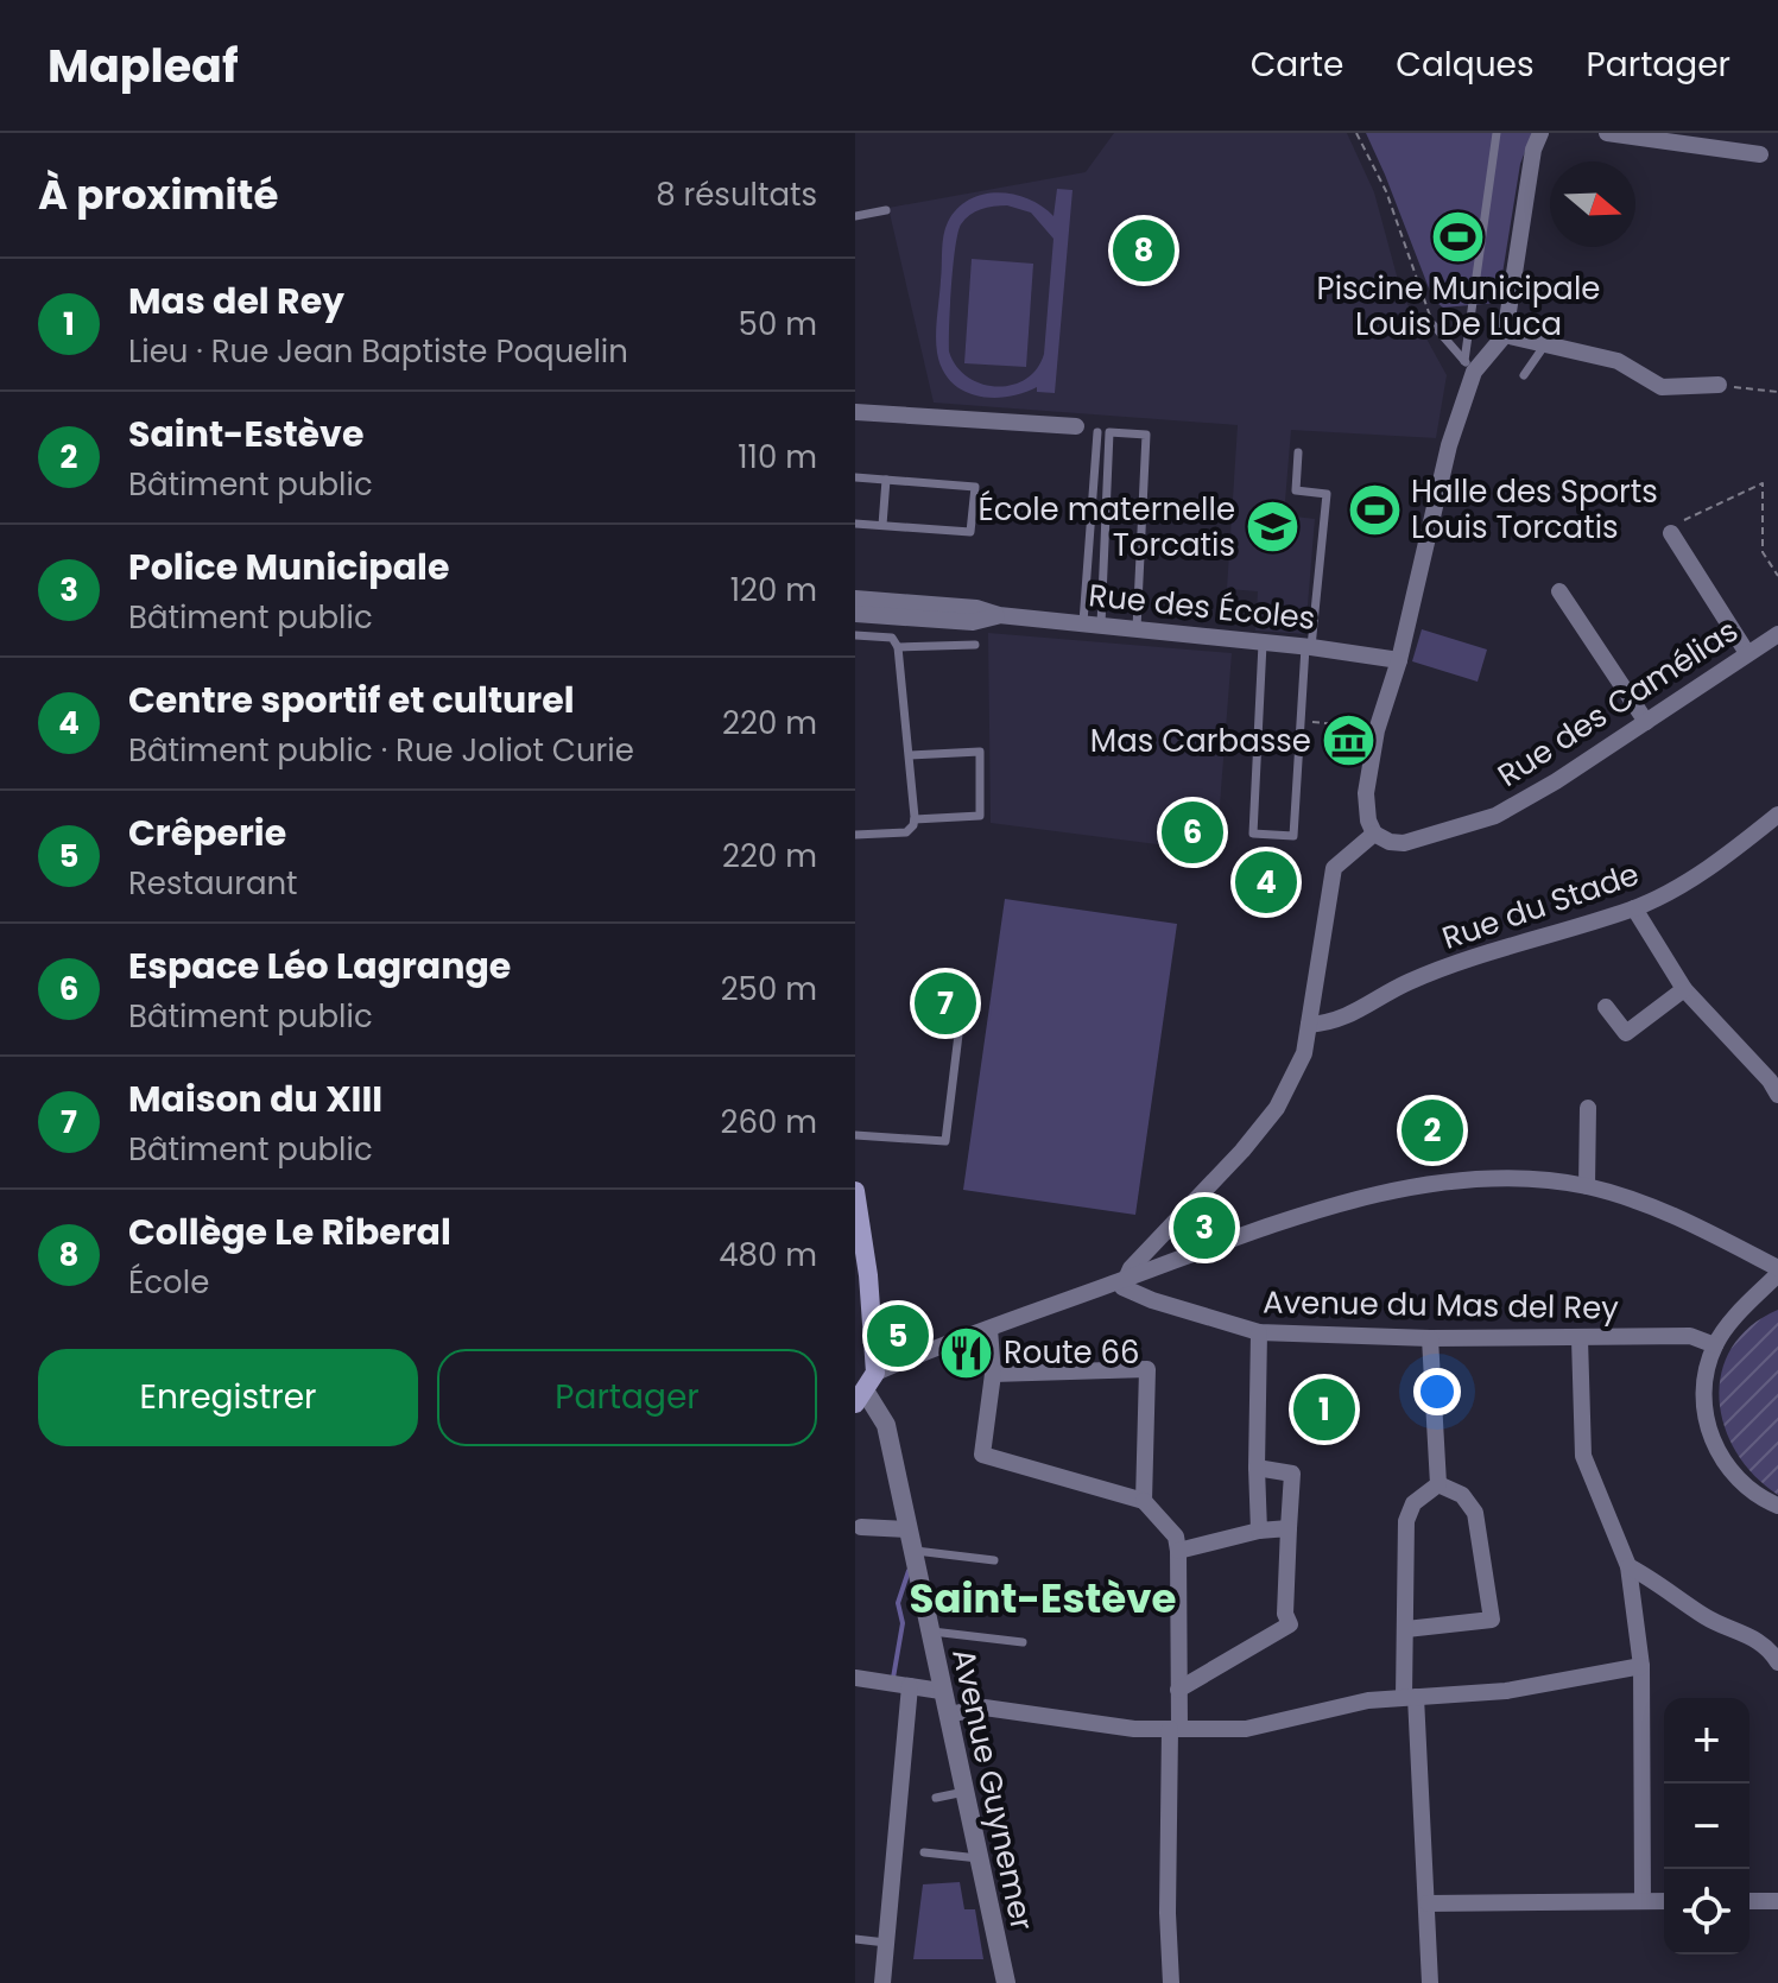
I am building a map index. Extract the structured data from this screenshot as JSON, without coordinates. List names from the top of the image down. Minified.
{"streets":{"street":["Rue des Écoles","Rue des Camélias","Rue du Stade","Avenue du Mas del Rey","Avenue Guynemer"]},"districts":["Saint-Estève"],"places":{"sports":["Piscine Municipale Louis De Luca","Halle des Sports Louis Torcatis"],"school or university":["École maternelle Torcatis"],"museum":["Mas Carbasse"],"restaurant":["Route 66"]},"north":"right","page":{"header":"Mapleaf","nav":["Carte","Calques","Partager"],"heading":["À proximité","8 résultats"],"pins":["8","6","4","7","2","3","5","1"],"list":[{"mark":"1","name":"Mas del Rey","note":"Lieu · Rue Jean Baptiste Poquelin","value":"50 m"},{"mark":"2","name":"Saint-Estève","note":"Bâtiment public","value":"110 m"},{"mark":"3","name":"Police Municipale","note":"Bâtiment public","value":"120 m"},{"mark":"4","name":"Centre sportif et culturel","note":"Bâtiment public · Rue Joliot Curie","value":"220 m"},{"mark":"5","name":"Crêperie","note":"Restaurant","value":"220 m"},{"mark":"6","name":"Espace Léo Lagrange","note":"Bâtiment public","value":"250 m"},{"mark":"7","name":"Maison du XIII","note":"Bâtiment public","value":"260 m"},{"mark":"8","name":"Collège Le Riberal","note":"École","value":"480 m"}],"buttons":["Enregistrer","Partager"],"map_buttons":["+","−"]}}
